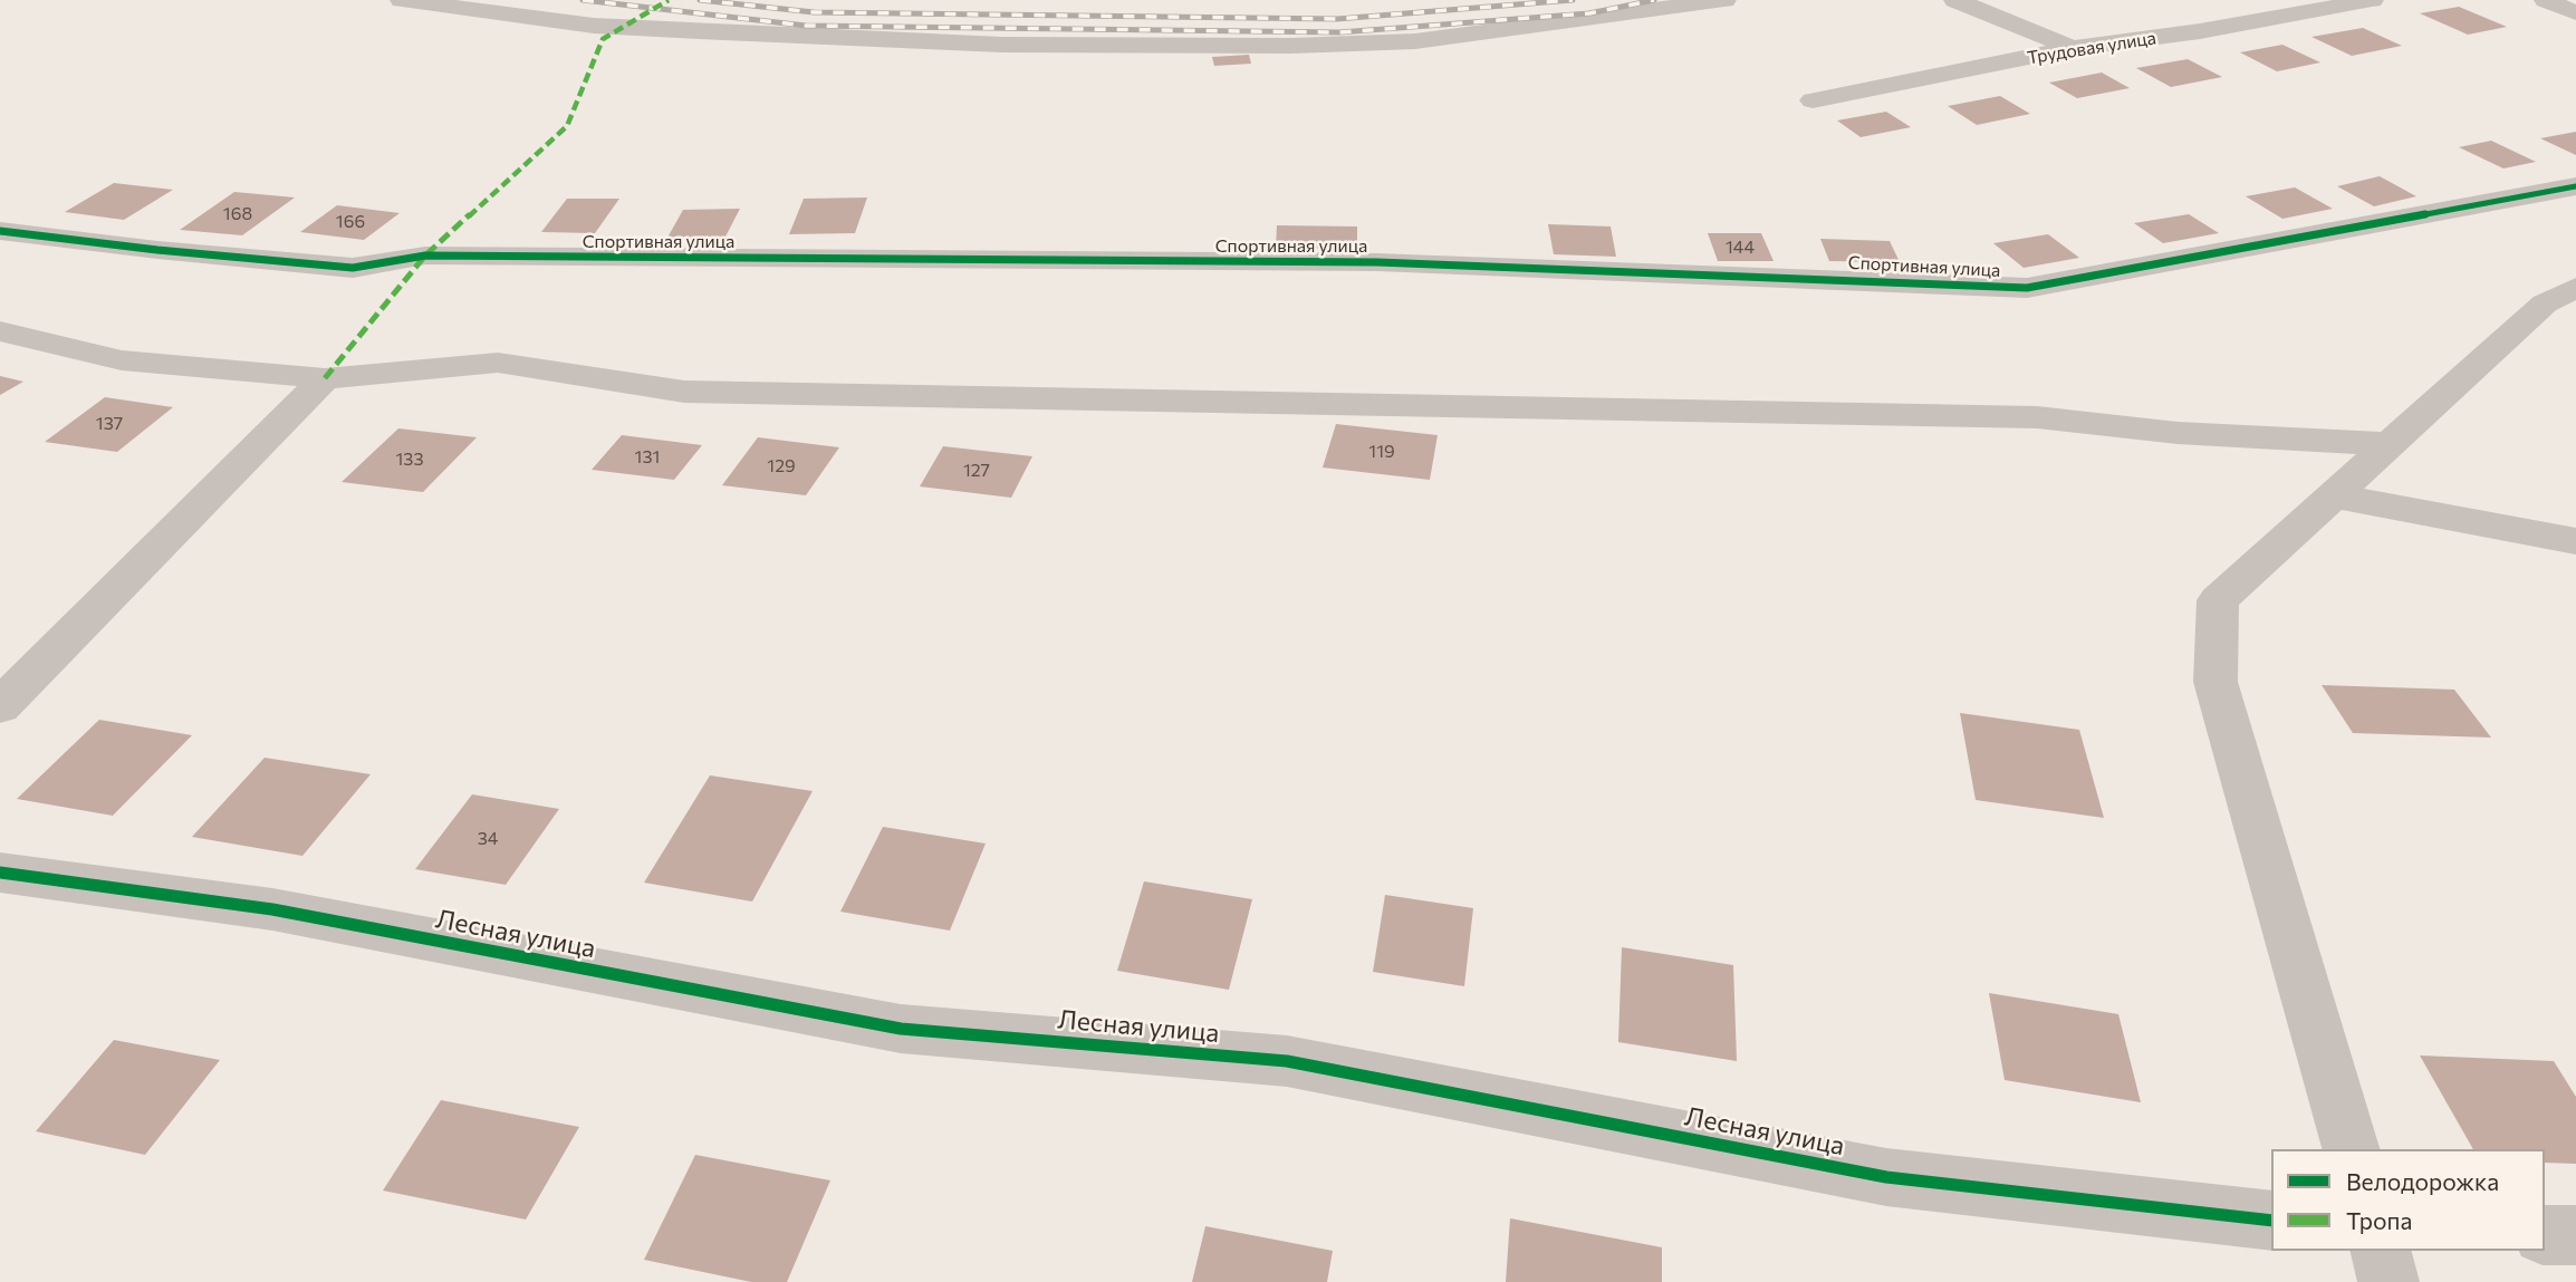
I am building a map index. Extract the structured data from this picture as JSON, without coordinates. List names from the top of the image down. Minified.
{"streets":{"street":["Трудовая улица","Спортивная улица","Лесная улица"]},"house_numbers":["168","166","144","137","119","131","133","129","127","34"],"legend":["Велодорожка","Тропа"]}
